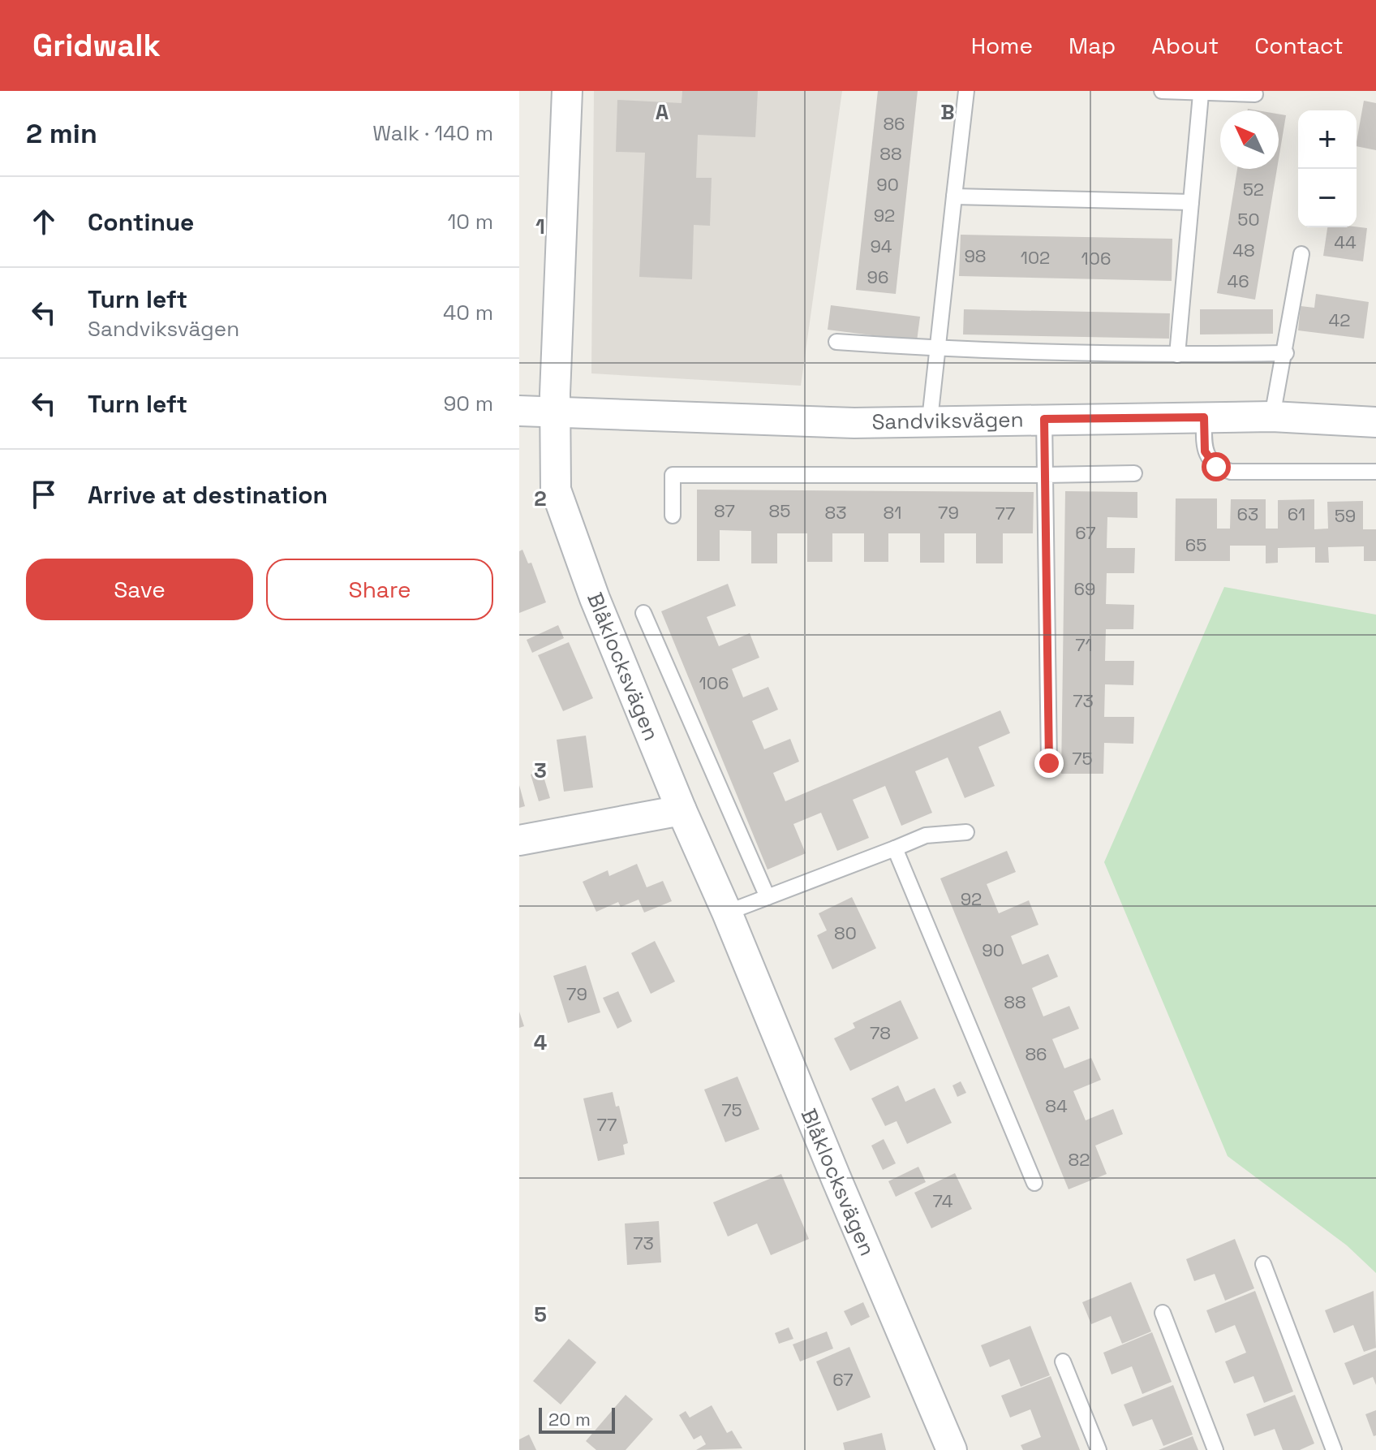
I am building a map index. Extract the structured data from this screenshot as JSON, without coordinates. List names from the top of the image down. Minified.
{"streets":{"street":["Sandviksvägen","Blåklocksvägen"]},"crossings":[["Sandviksvägen","Blåklocksvägen"]],"house_numbers":["86","88","90","52","92","50","44","94","48","98","102","106","96","46","42","87","85","83","81","79","77","63","61","59","67","65","69","71","106","73","75","92","80","90","79","88","78","86","84","75","77","82","74","73","67"],"scale_bar":"20 m","north":"top left","page":{"header":"Gridwalk","nav":["Home","Map","About","Contact"],"heading":["2 min","Walk · 140 m"],"map_buttons":["+","−"],"list":[["Continue","10 m"],["Turn left","Sandviksvägen","40 m"],["Turn left","90 m"],"Arrive at destination"],"buttons":["Save","Share"],"scale":"20 m"},"grid":{"columns":["A","B"],"rows":["1","2","3","4","5"]}}
